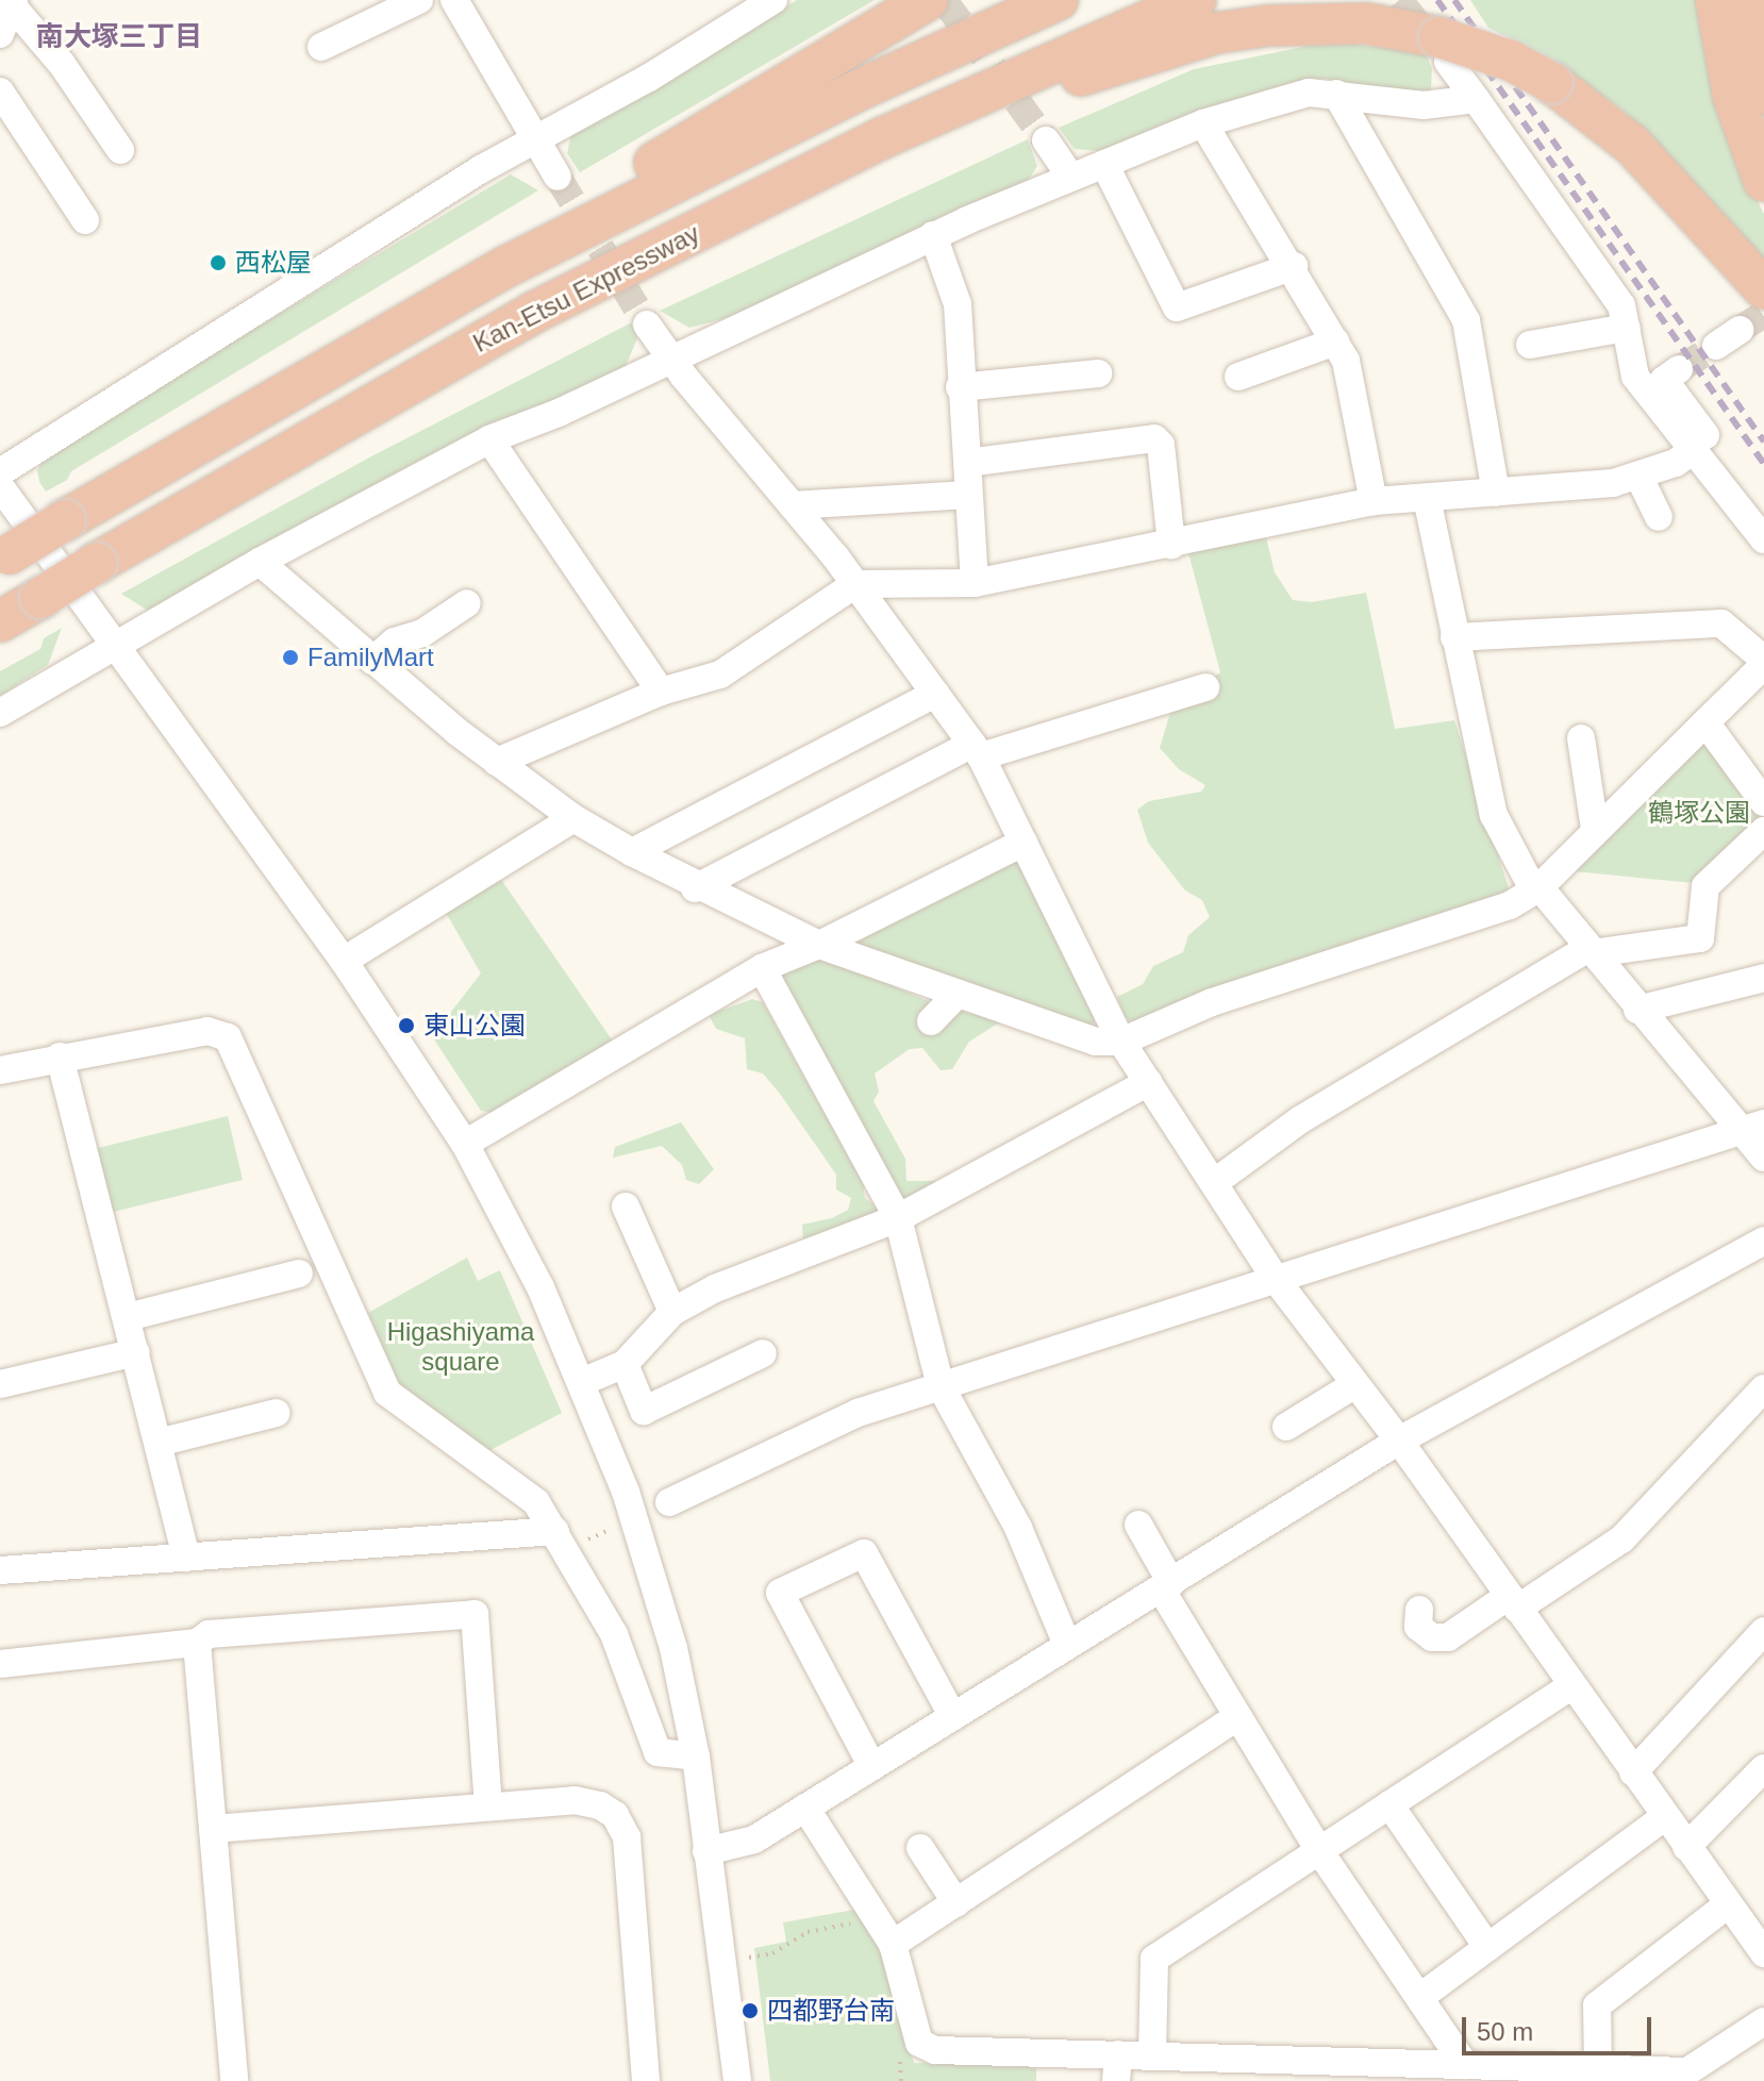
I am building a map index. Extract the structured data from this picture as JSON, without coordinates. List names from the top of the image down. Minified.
{"streets":{"highway":["Kan-Etsu Expressway"]},"districts":["南大塚三丁目"],"parks":["鶴塚公園","Higashiyama square"],"places":["西松屋","FamilyMart","東山公園","四都野台南"],"scale_bar":"50 m"}
